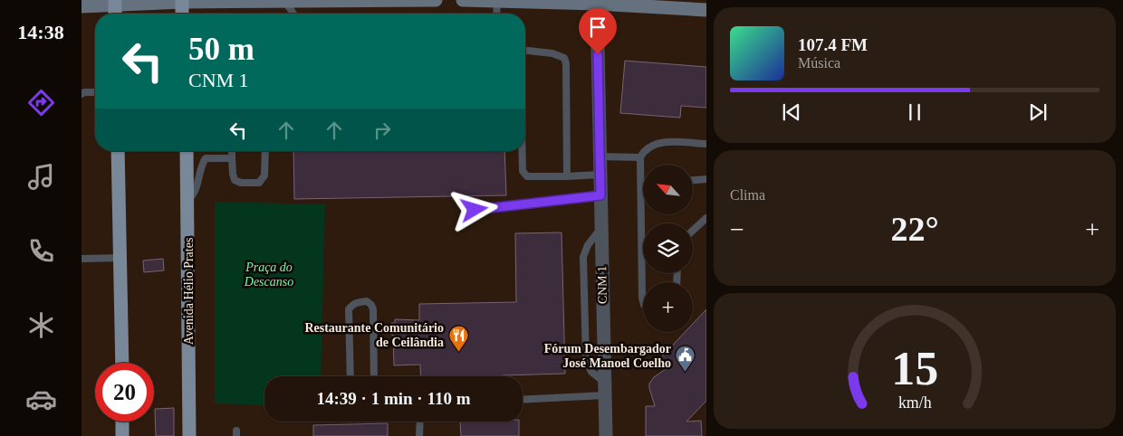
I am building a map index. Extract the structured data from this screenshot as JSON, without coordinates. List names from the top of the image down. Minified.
{"streets":{"main road":["Avenida Hélio Prates"],"street":["CNM 1"]},"parks":["Praça do Descanso"],"places":{"restaurant":["Restaurante Comunitário de Ceilândia"],"public building":["Fórum Desembargador José Manoel Coelho"]},"north":"top left","page":{"tabs":"14:38","turn":["50 m","CNM 1"],"song":["107.4 FM","Música"],"tile":"Clima","map_buttons":"+","heat":["−","22°","+"],"limit":"20","trip":"14:39 · 1 min · 110 m","gauge":["15","km/h"]}}
